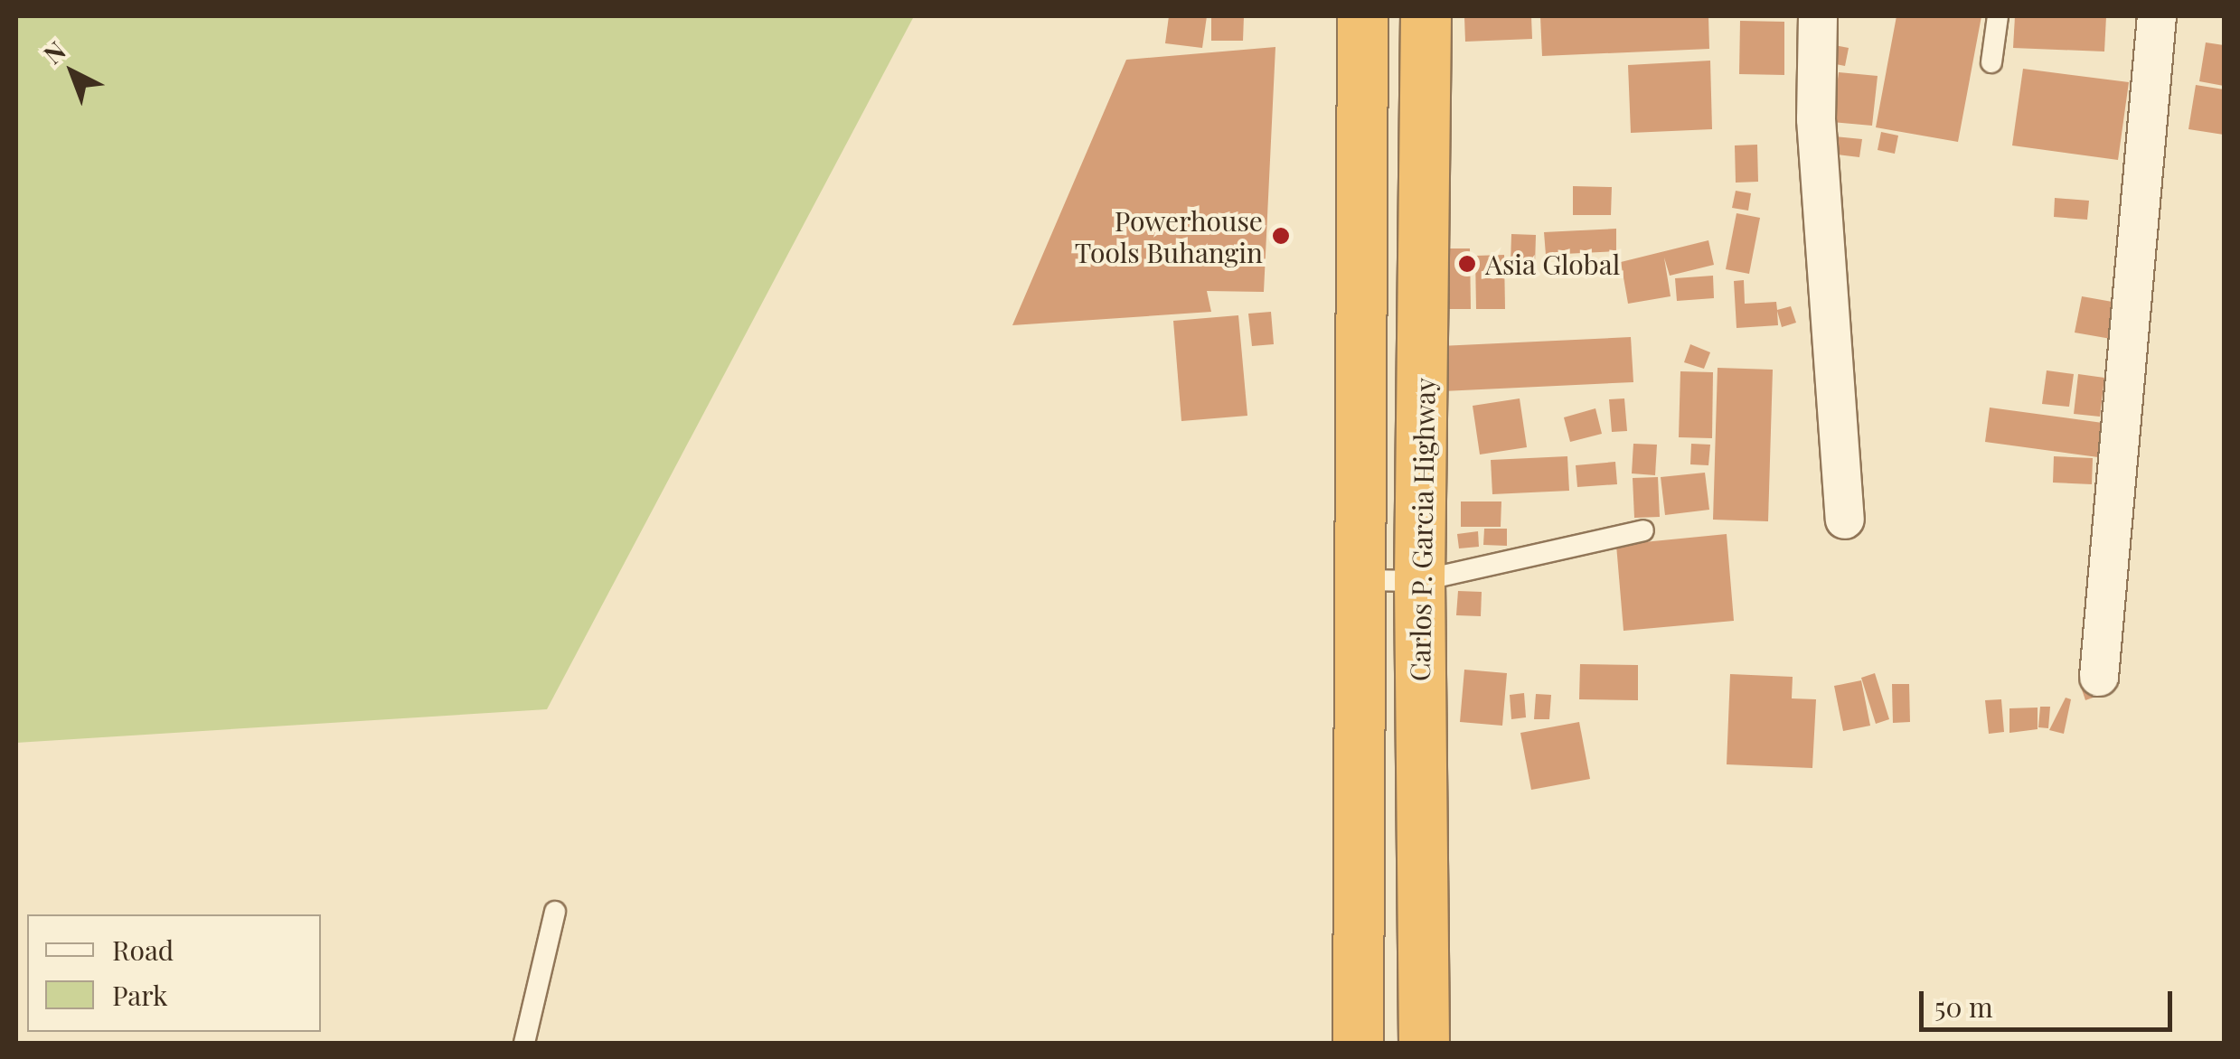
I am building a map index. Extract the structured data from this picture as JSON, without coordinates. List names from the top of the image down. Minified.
{"streets":{"highway":["Carlos P. Garcia Highway"]},"places":["Powerhouse Tools Buhangin","Asia Global"],"legend":["Road","Park"],"scale_bar":"50 m","north":"top left"}
